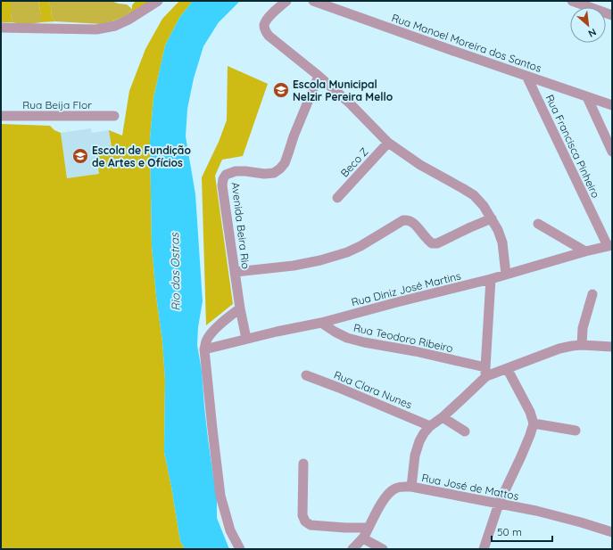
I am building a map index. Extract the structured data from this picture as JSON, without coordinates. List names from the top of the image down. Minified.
{"streets":{"street":["Rua Manoel Moreira dos Santos","Rua Beija Flor","Rua Francisca Pinheiro","Beco Z","Avenida Beira Rio","Rua Diniz José Martins","Rua Teodoro Ribeiro","Rua Clara Nunes","Rua José de Mattos"]},"crossings":[["Rua Manoel Moreira dos Santos","Rua Francisca Pinheiro"],["Rua Francisca Pinheiro","Rua Diniz José Martins"],["Avenida Beira Rio","Rua Diniz José Martins"],["Rua Diniz José Martins","Rua Teodoro Ribeiro"]],"water":["Rio das Ostras"],"places":{"school or university":["Escola Municipal Nelzir Pereira Mello","Escola de Fundição de Artes e Ofícios"]},"scale_bar":"50 m","north":"bottom right"}
